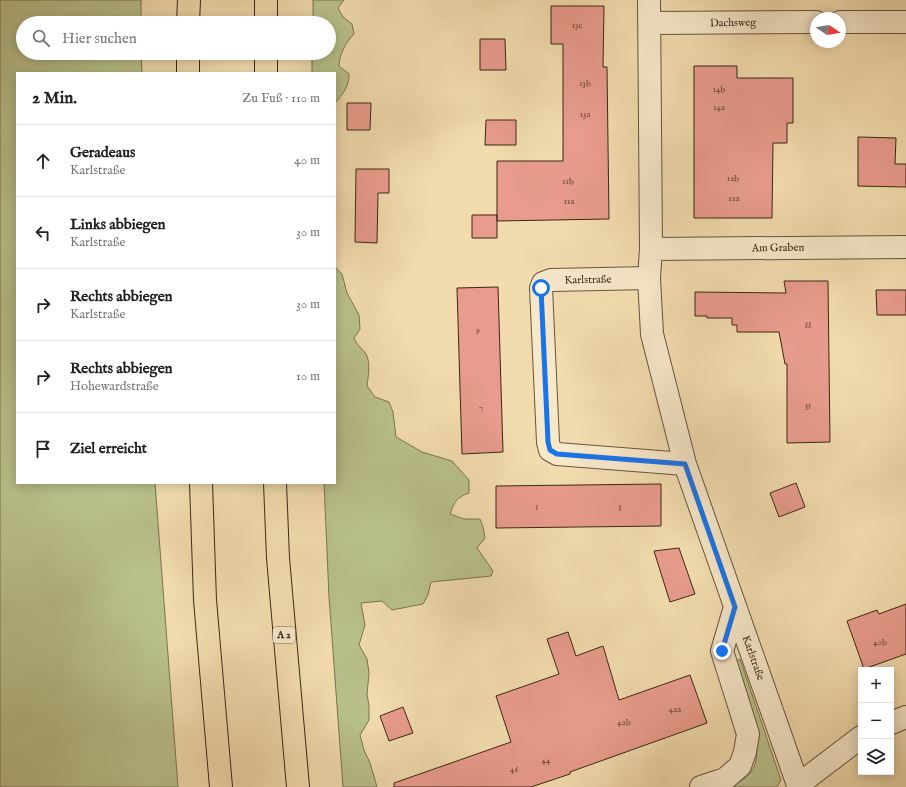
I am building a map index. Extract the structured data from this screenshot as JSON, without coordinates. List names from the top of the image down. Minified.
{"streets":{"highway":["A 2"],"street":["Dachsweg","Am Graben","Karlstraße"]},"crossings":[["Dachsweg","Karlstraße"],["Am Graben","Karlstraße"]],"house_numbers":["13c","13b","14b","14a","13a","12b","11b","12a","11a","33","9","35","7","5","3","40b","42a","42b","44","46"],"north":"right","page":{"search":"Hier suchen","heading":["2 Min.","Zu Fuß · 110 m"],"list":[["Geradeaus","Karlstraße","40 m"],["Links abbiegen","Karlstraße","30 m"],["Rechts abbiegen","Karlstraße","30 m"],["Rechts abbiegen","Hohewardstraße","10 m"],"Ziel erreicht"],"map_buttons":["+","−"]}}
